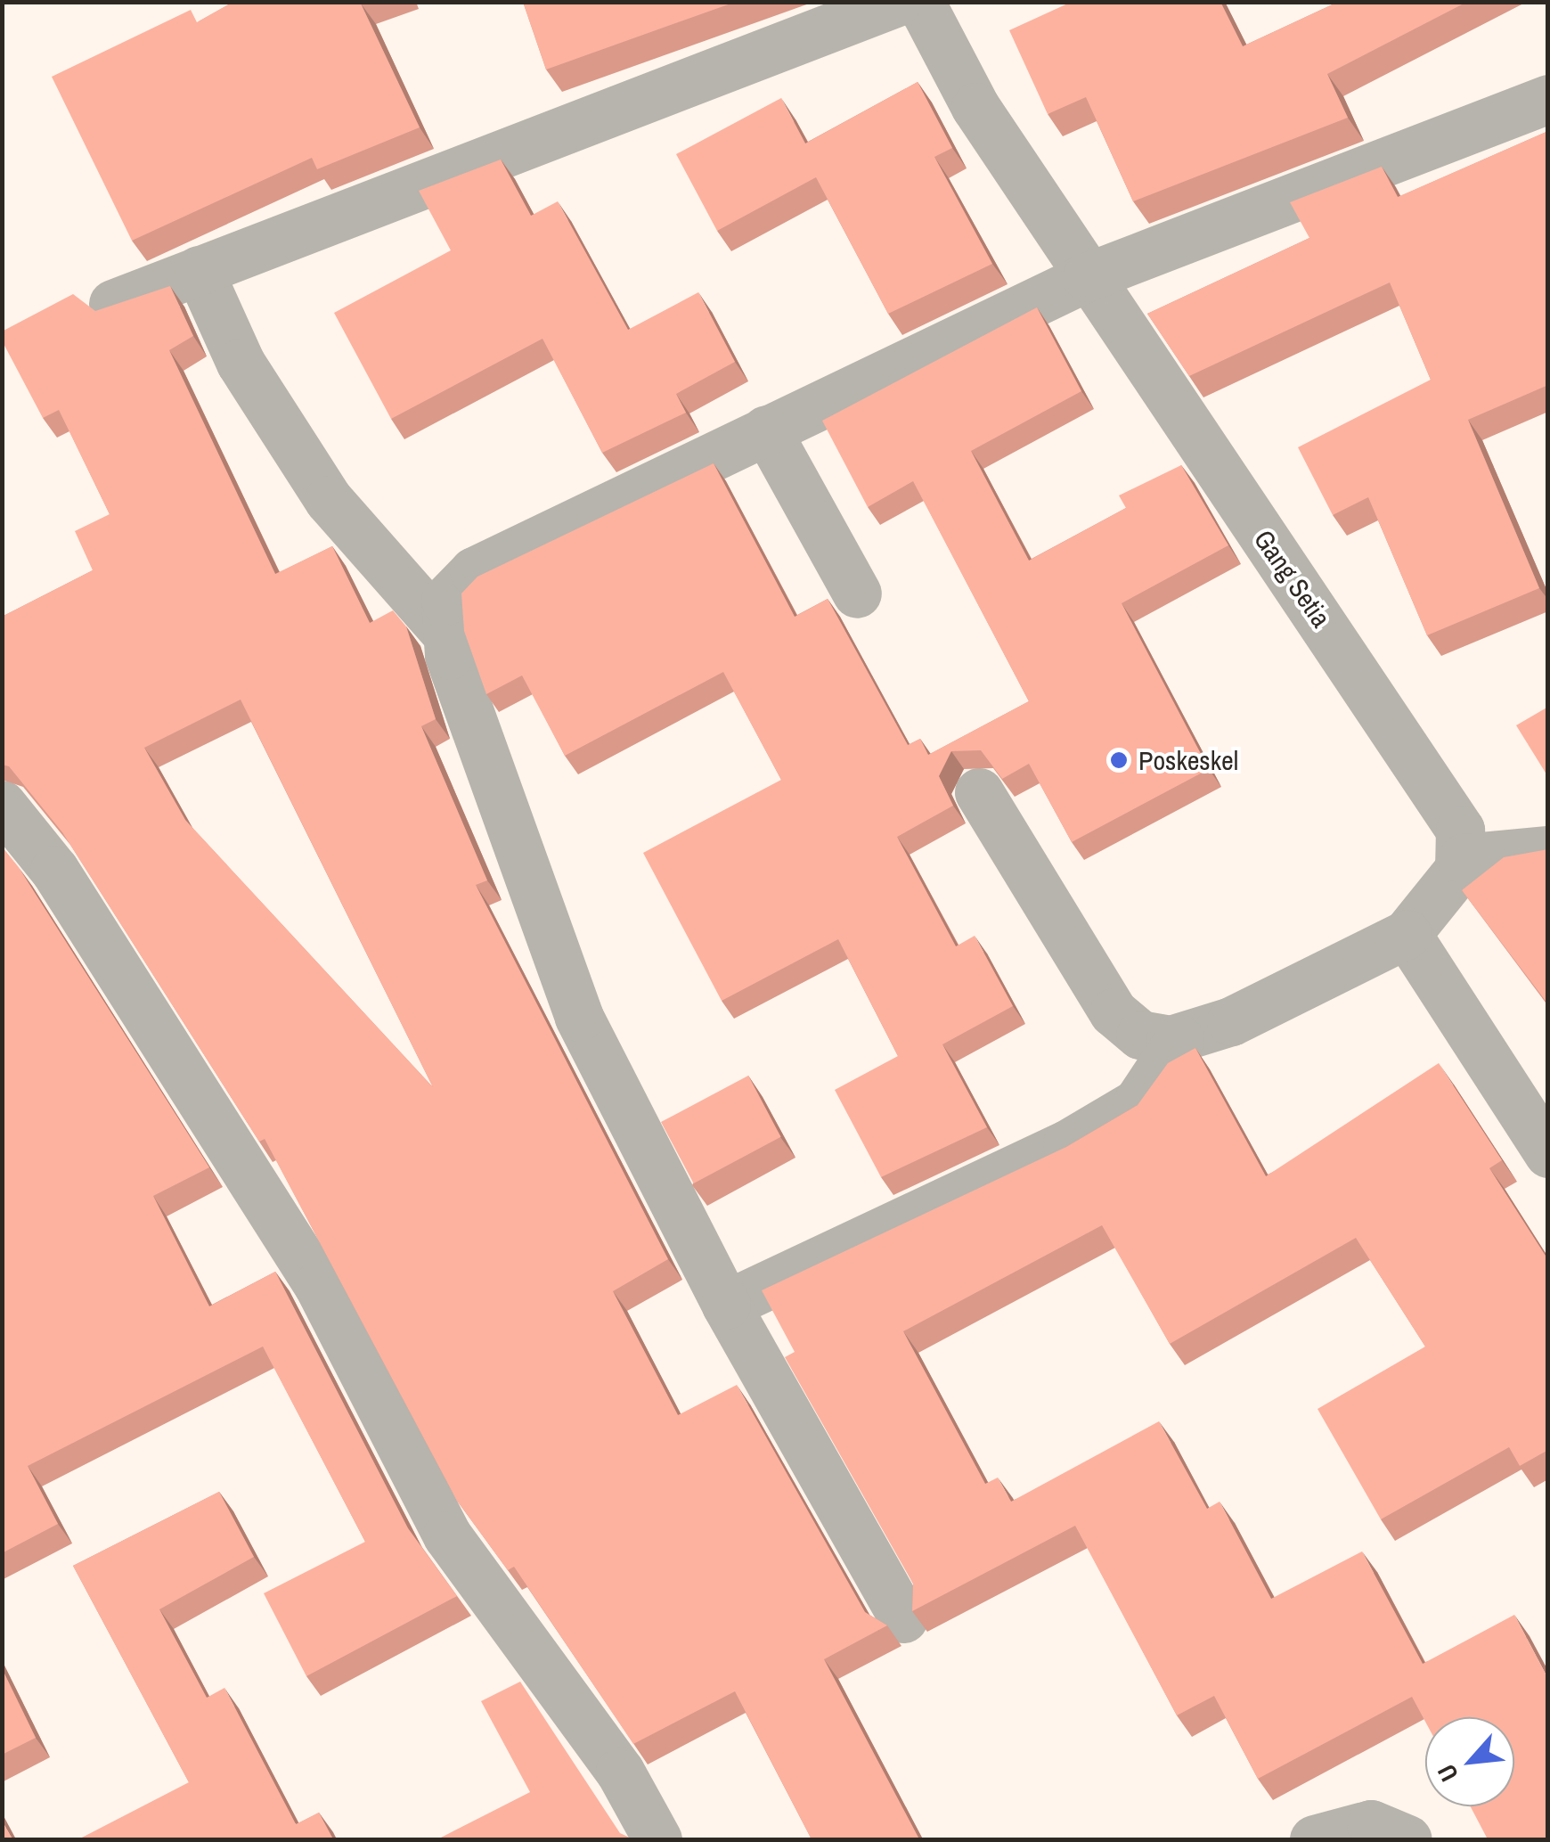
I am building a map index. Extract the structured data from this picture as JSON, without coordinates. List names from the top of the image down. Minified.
{"streets":{"street":["Gang Setia"]},"places":["Poskeskel"],"north":"bottom left"}
